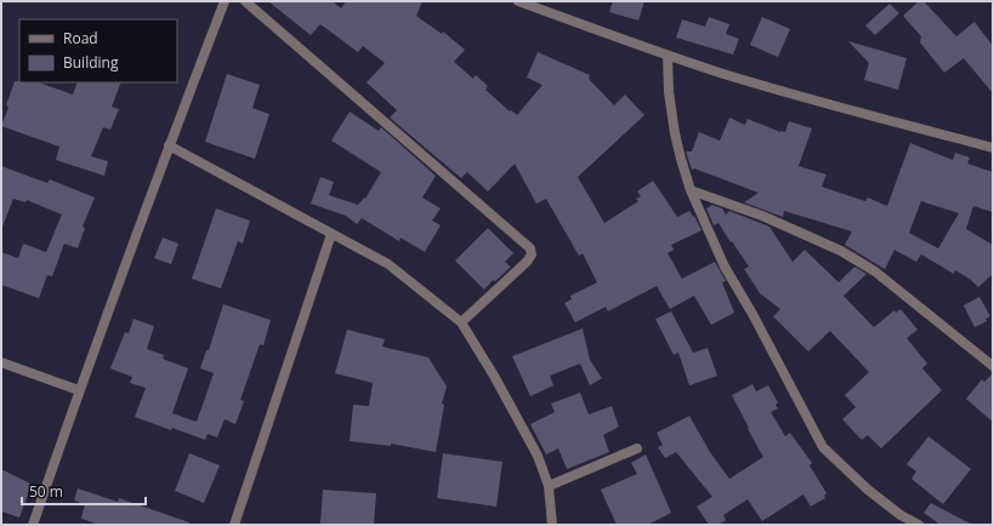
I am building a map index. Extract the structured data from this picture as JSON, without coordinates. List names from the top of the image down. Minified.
{"legend":["Road","Building"],"scale_bar":"50 m"}
